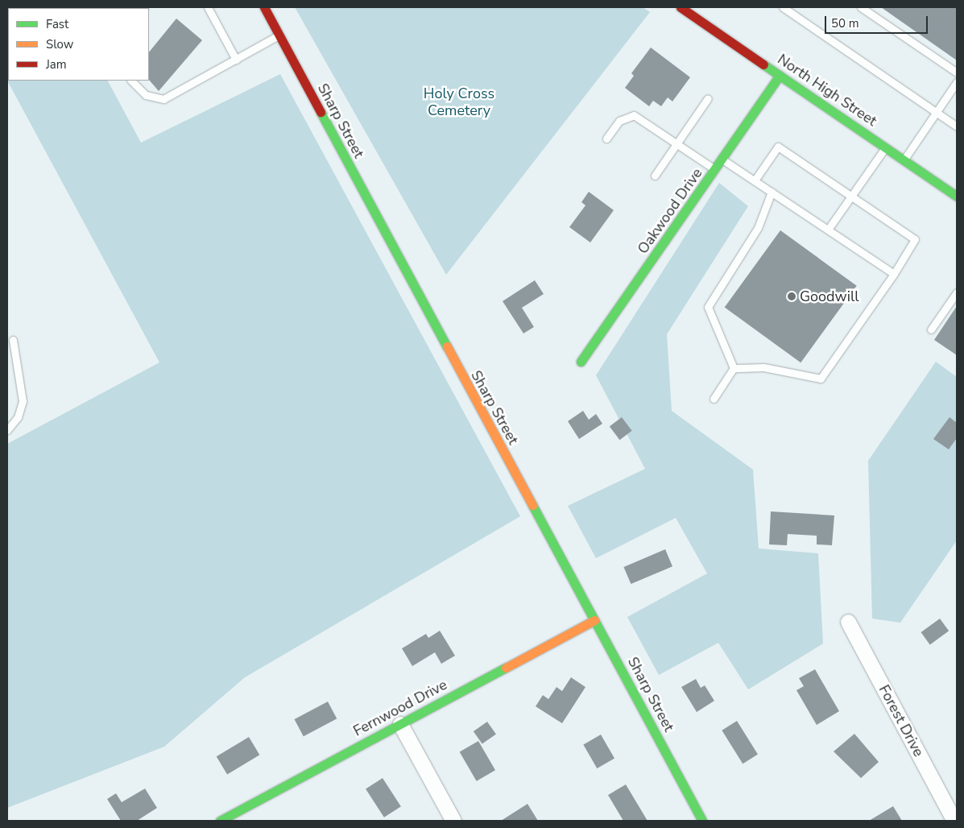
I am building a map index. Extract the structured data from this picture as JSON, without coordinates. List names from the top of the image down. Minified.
{"streets":{"street":["North High Street","Sharp Street","Oakwood Drive","Fernwood Drive","Forest Drive"]},"crossings":[["North High Street","Oakwood Drive"],["Sharp Street","Fernwood Drive"]],"parks":["Holy Cross Cemetery"],"places":["Goodwill"],"legend":["Fast","Slow","Jam"],"scale_bar":"50 m"}
